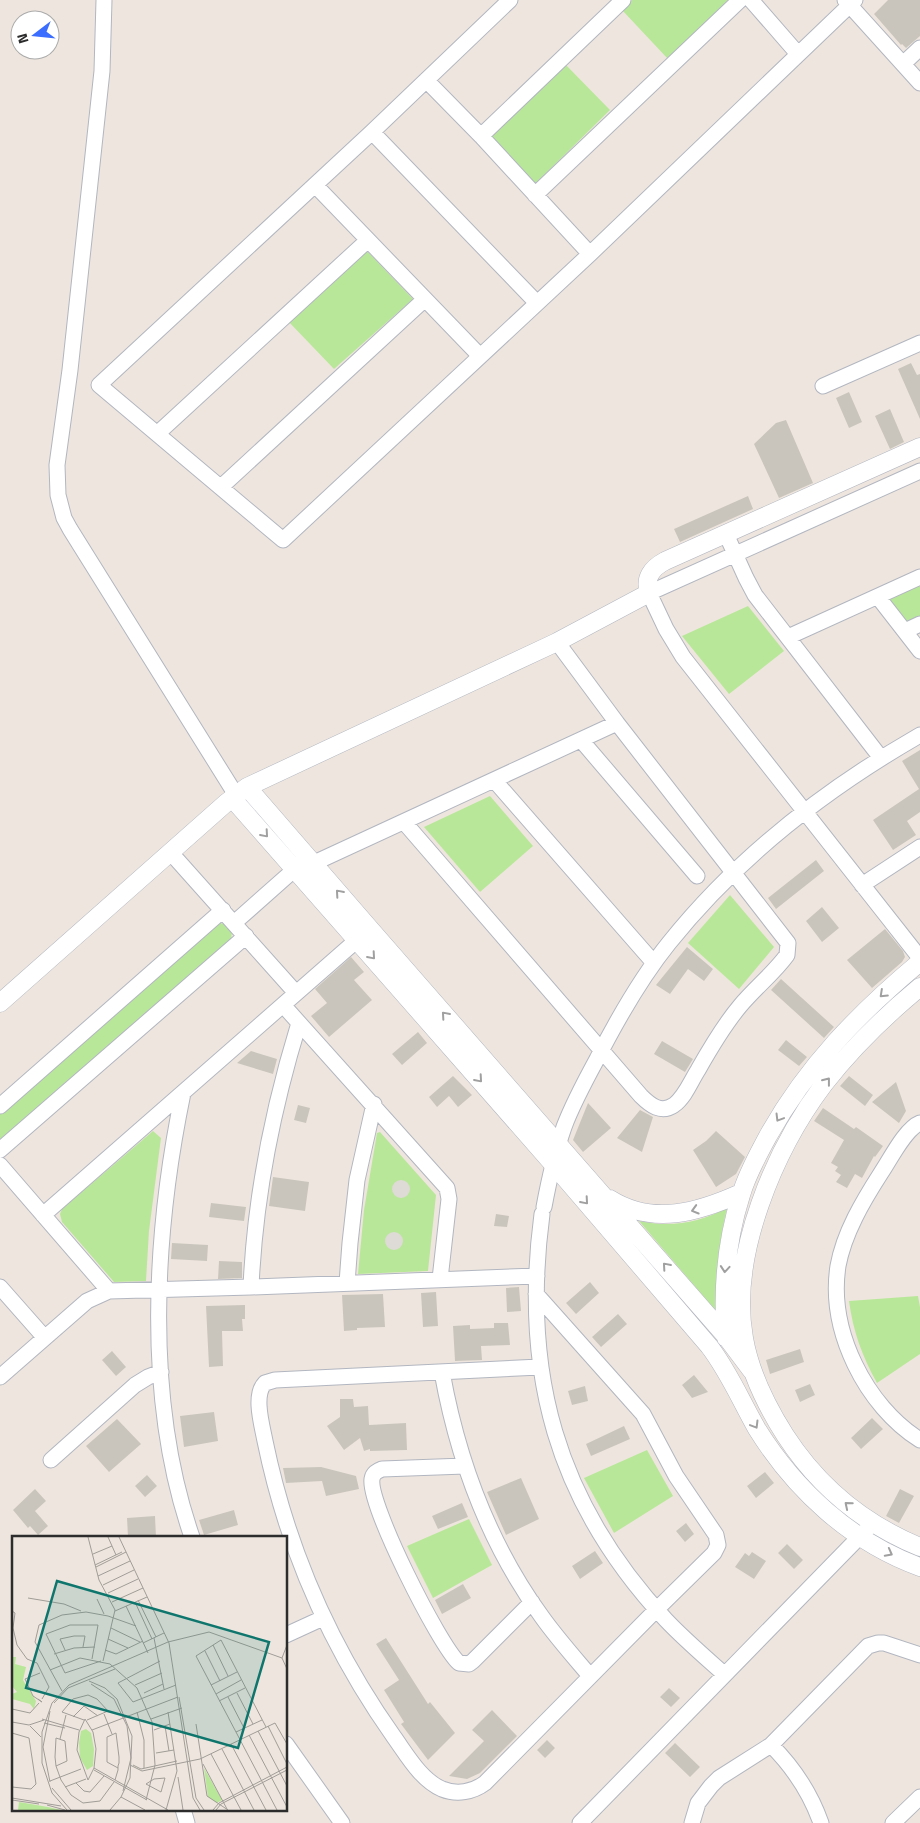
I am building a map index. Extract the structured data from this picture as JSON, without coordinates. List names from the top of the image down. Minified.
{"north":"left"}
